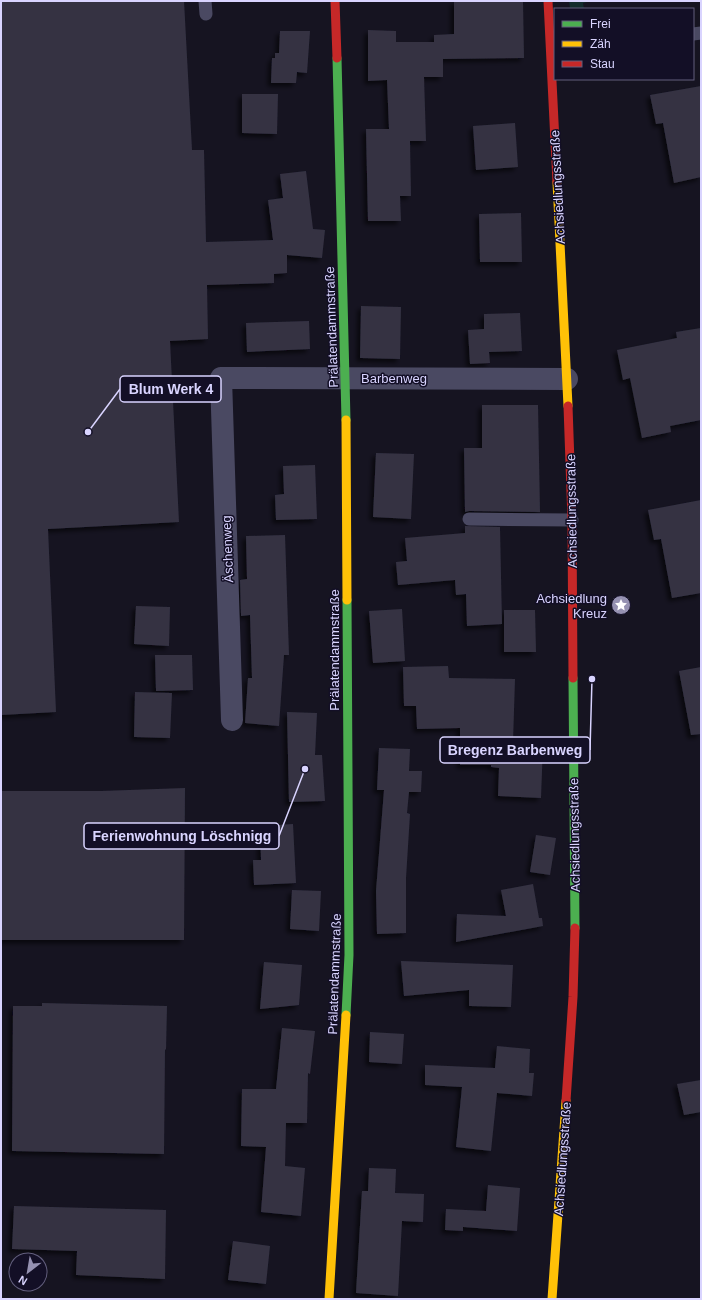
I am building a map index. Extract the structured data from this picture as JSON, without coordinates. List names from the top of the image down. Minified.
{"streets":{"street":["Achsiedlungsstraße","Prälatendammstraße","Barbenweg","Äschenweg"]},"crossings":[["Achsiedlungsstraße","Barbenweg"],["Prälatendammstraße","Barbenweg"],["Barbenweg","Äschenweg"]],"places":{"other":["Blum Werk 4","Bregenz Barbenweg","Ferienwohnung Löschnigg"],"place":["Achsiedlung Kreuz"]},"legend":["Frei","Zäh","Stau"],"north":"bottom left"}
